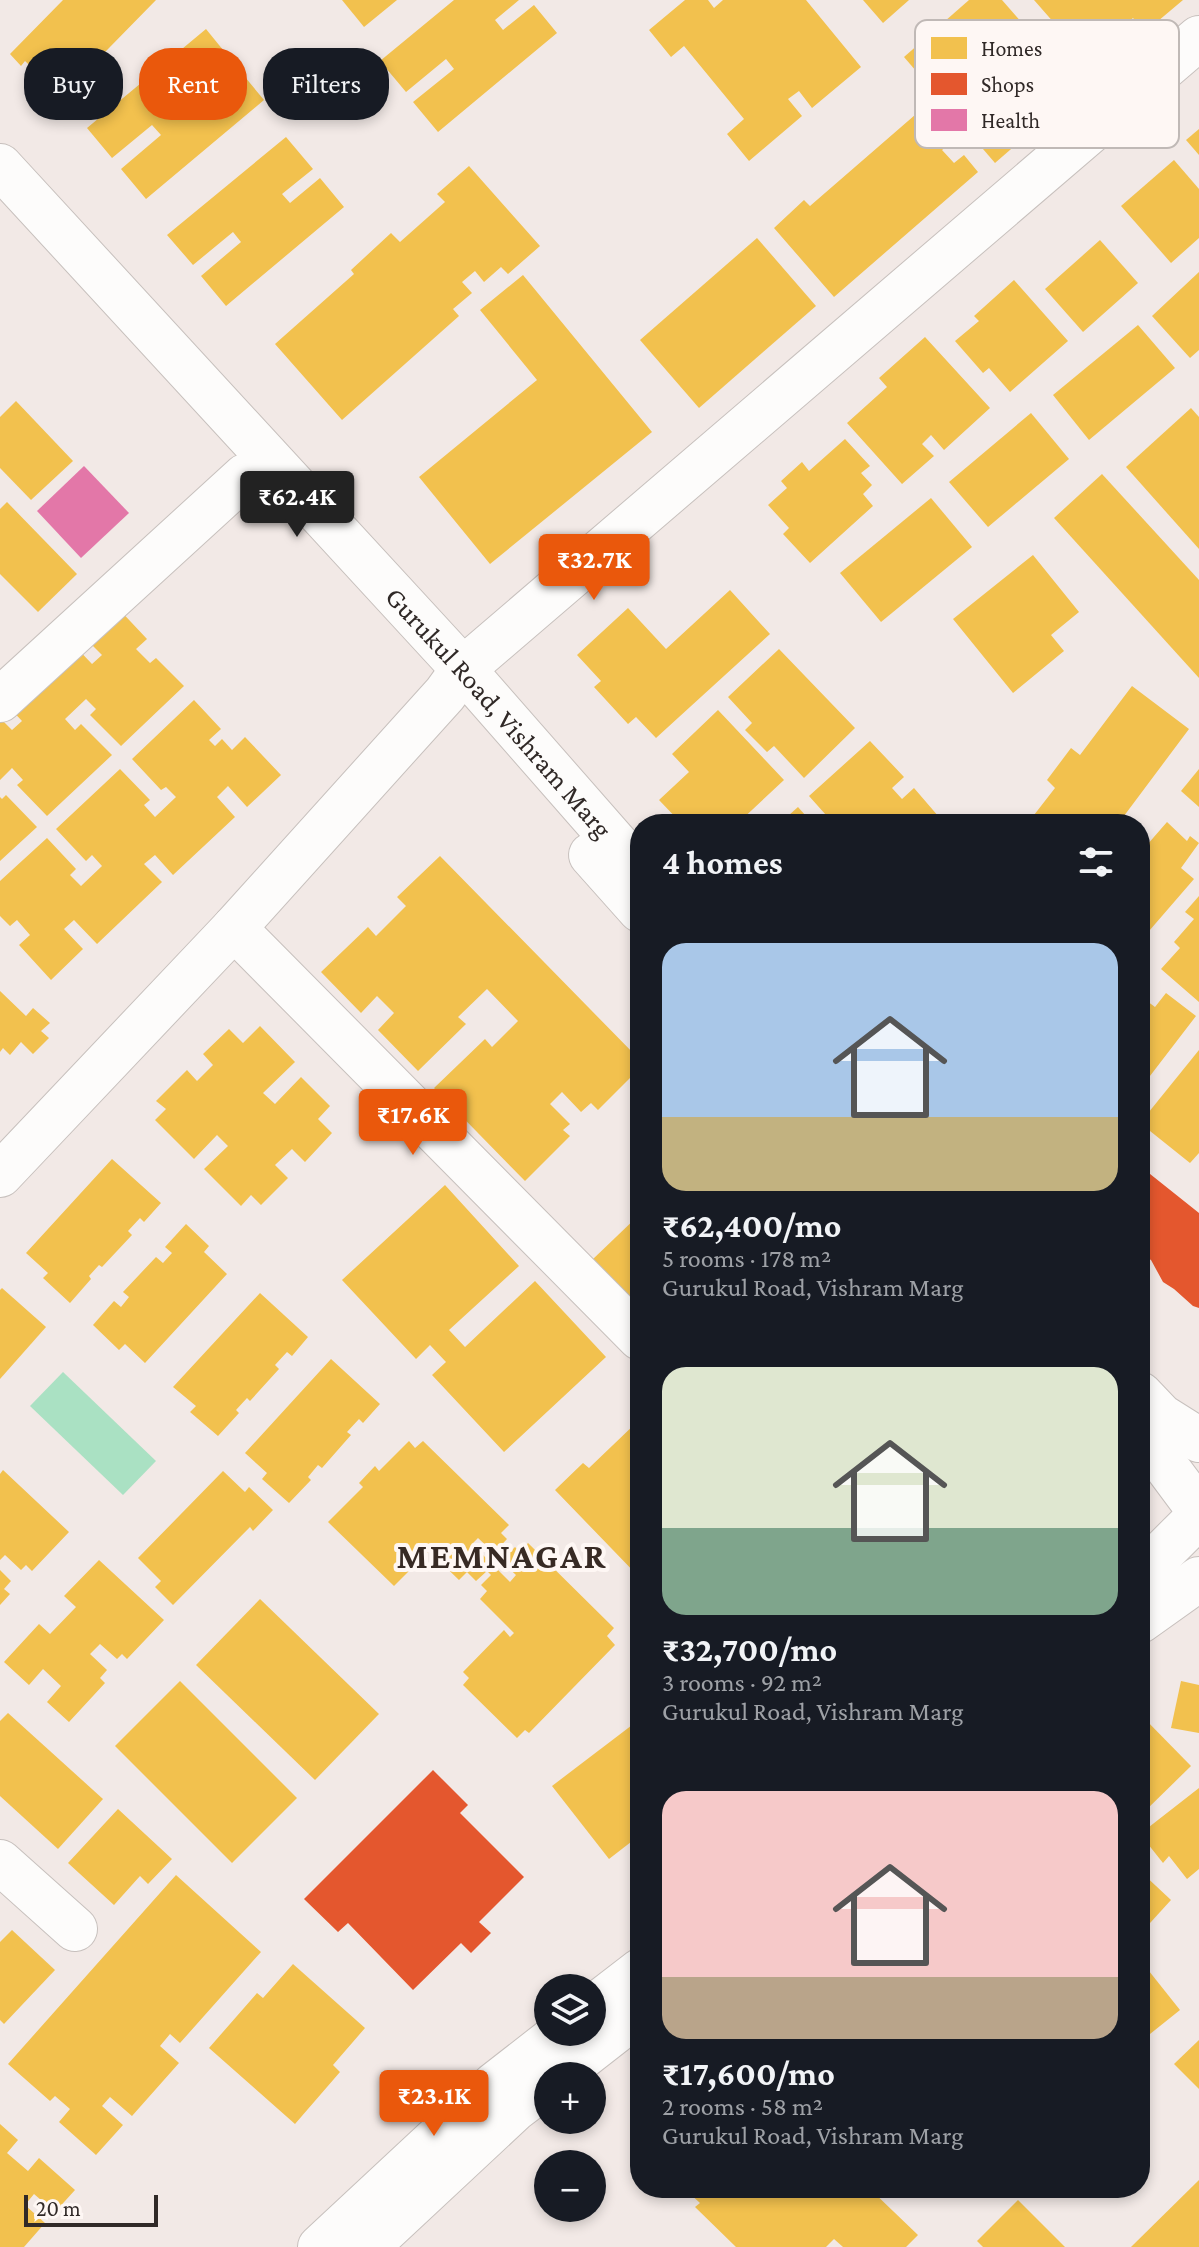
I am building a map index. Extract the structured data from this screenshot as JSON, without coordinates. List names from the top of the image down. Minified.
{"streets":{"street":["Gurukul Road, Vishram Marg"]},"districts":["MEMNAGAR"],"legend":["Homes","Shops","Health"],"scale_bar":"20 m","page":{"chip":["Buy","Rent","Filters"],"price":["₹62.4K","₹32.7K","₹17.6K","₹23.1K"],"heading":"4 homes","list":[{"name":"₹62,400/mo","note":"5 rooms · 178 m² · Gurukul Road, Vishram Marg"},{"name":"₹32,700/mo","note":"3 rooms · 92 m² · Gurukul Road, Vishram Marg"},{"name":"₹17,600/mo","note":"2 rooms · 58 m² · Gurukul Road, Vishram Marg"}],"map_buttons":["+","−"],"scale":"20 m"}}
